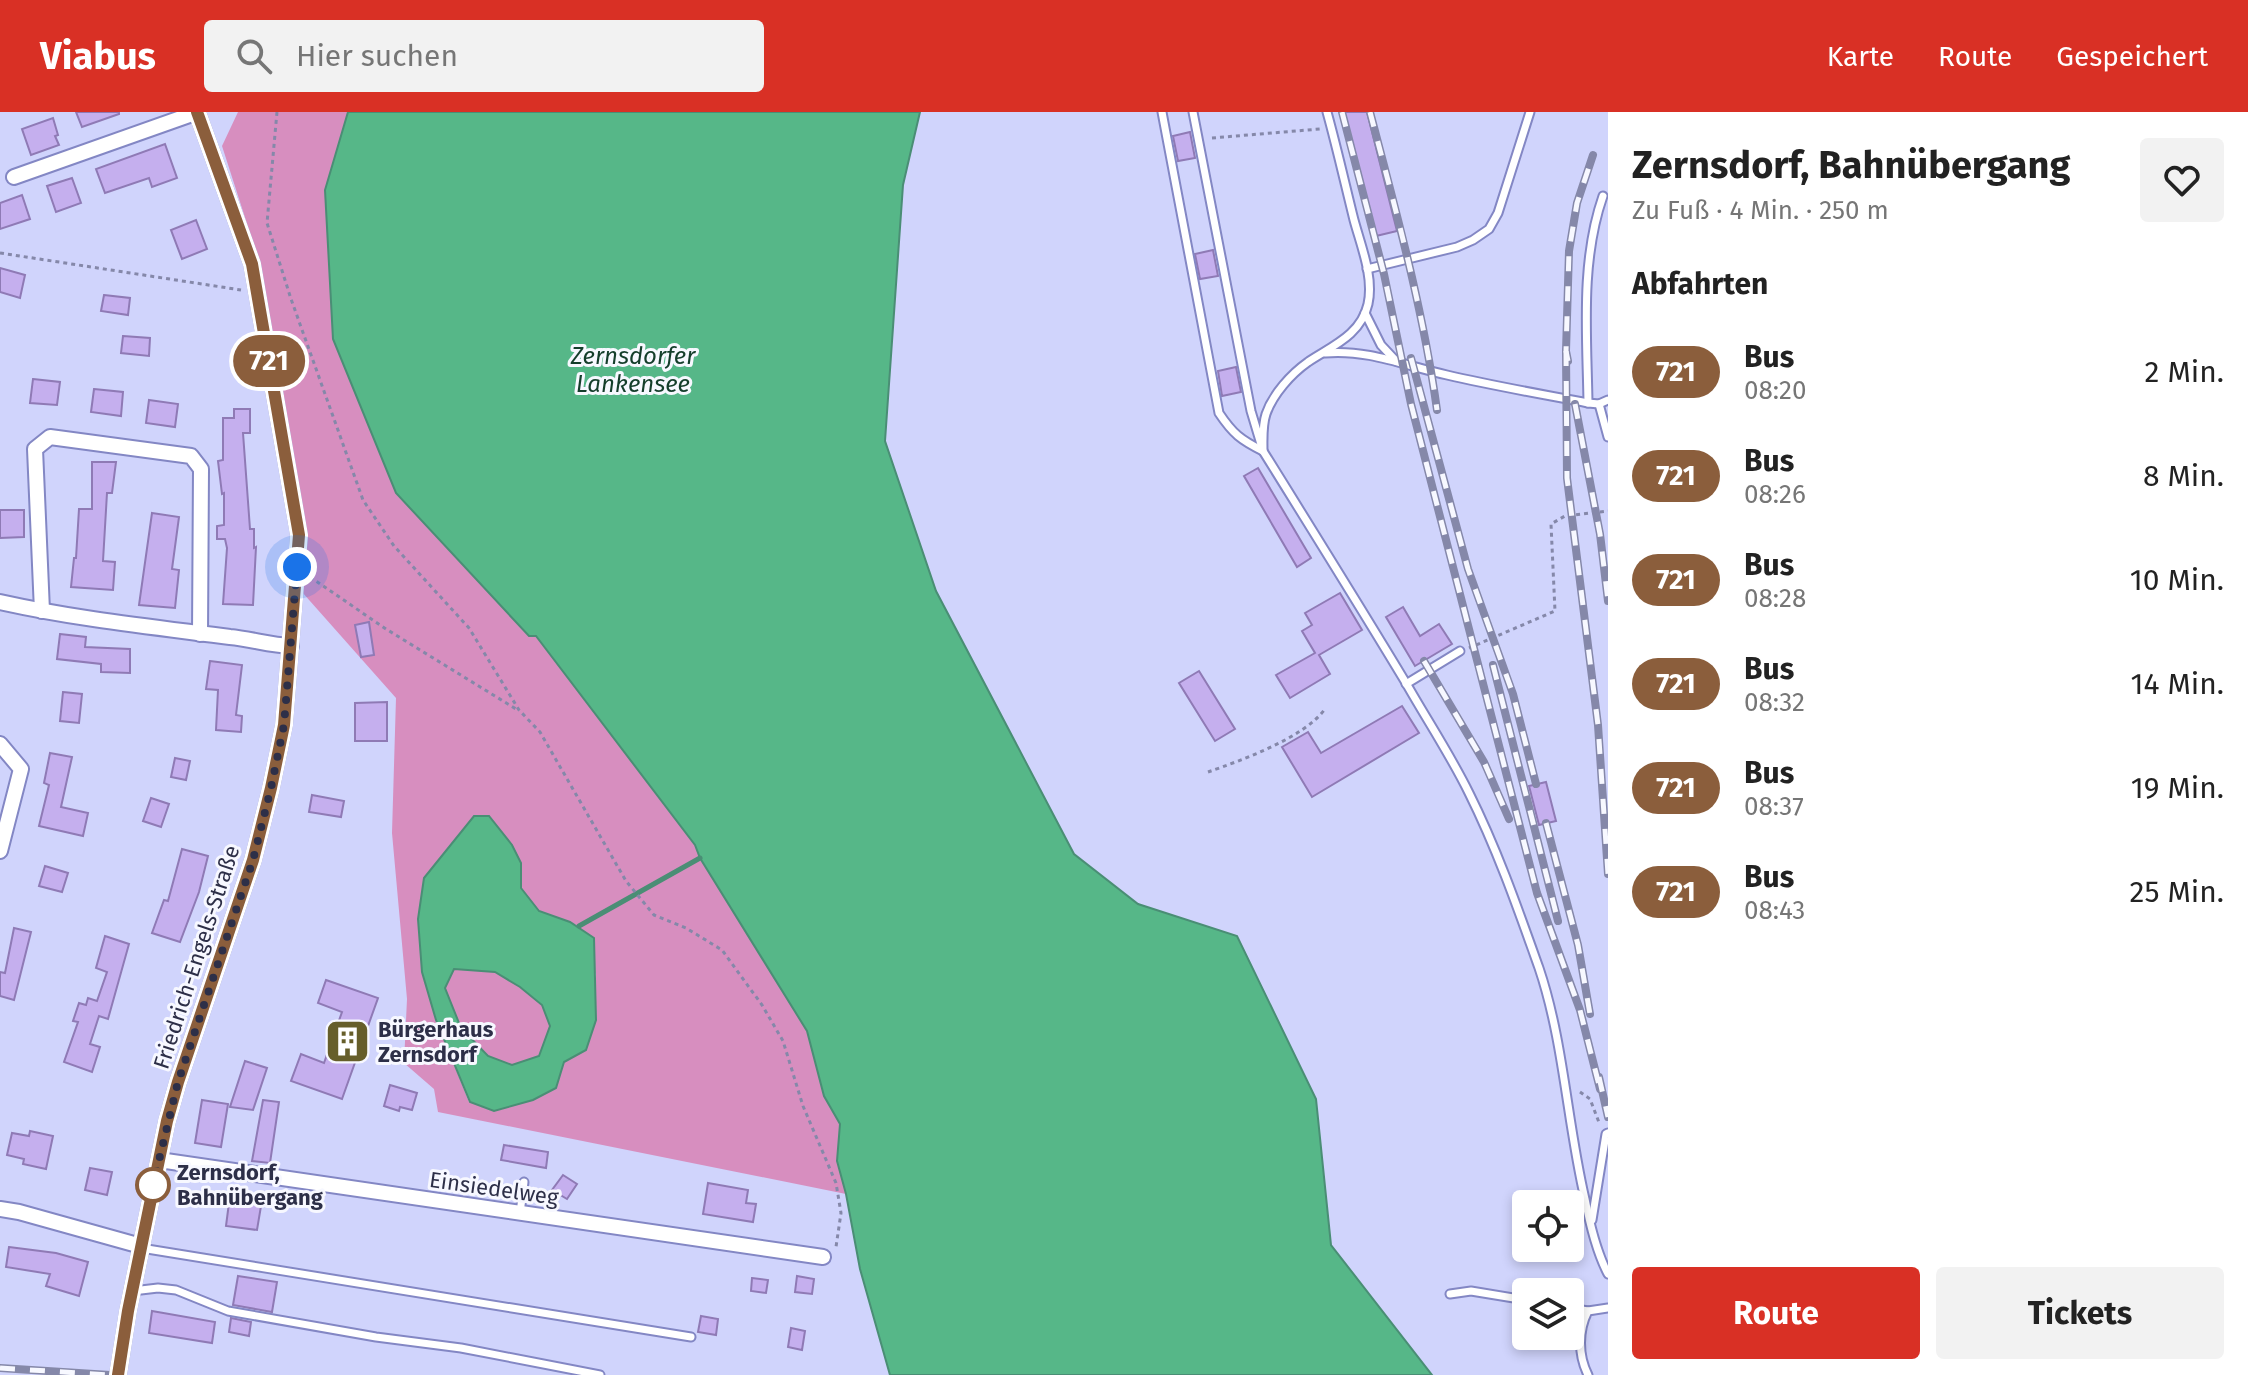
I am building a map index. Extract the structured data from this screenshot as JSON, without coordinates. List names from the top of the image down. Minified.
{"streets":{"street":["Friedrich-Engels-Straße","Einsiedelweg"]},"crossings":[["Friedrich-Engels-Straße","Einsiedelweg"]],"water":["Zernsdorfer Lankensee"],"places":{"building":["Bürgerhaus Zernsdorf"],"other":["Zernsdorf, Bahnübergang"]},"lines":["bus line 721"],"page":{"header":"Viabus","search":"Hier suchen","nav":["Karte","Route","Gespeichert"],"on_map":"721","heading":[["Zernsdorf, Bahnübergang","Zu Fuß · 4 Min. · 250 m"],"Abfahrten"],"list":[{"mark":"721","name":"Bus","note":"08:20","value":"2 Min."},{"mark":"721","name":"Bus","note":"08:26","value":"8 Min."},{"mark":"721","name":"Bus","note":"08:28","value":"10 Min."},{"mark":"721","name":"Bus","note":"08:32","value":"14 Min."},{"mark":"721","name":"Bus","note":"08:37","value":"19 Min."},{"mark":"721","name":"Bus","note":"08:43","value":"25 Min."}],"buttons":["Route","Tickets"]}}
